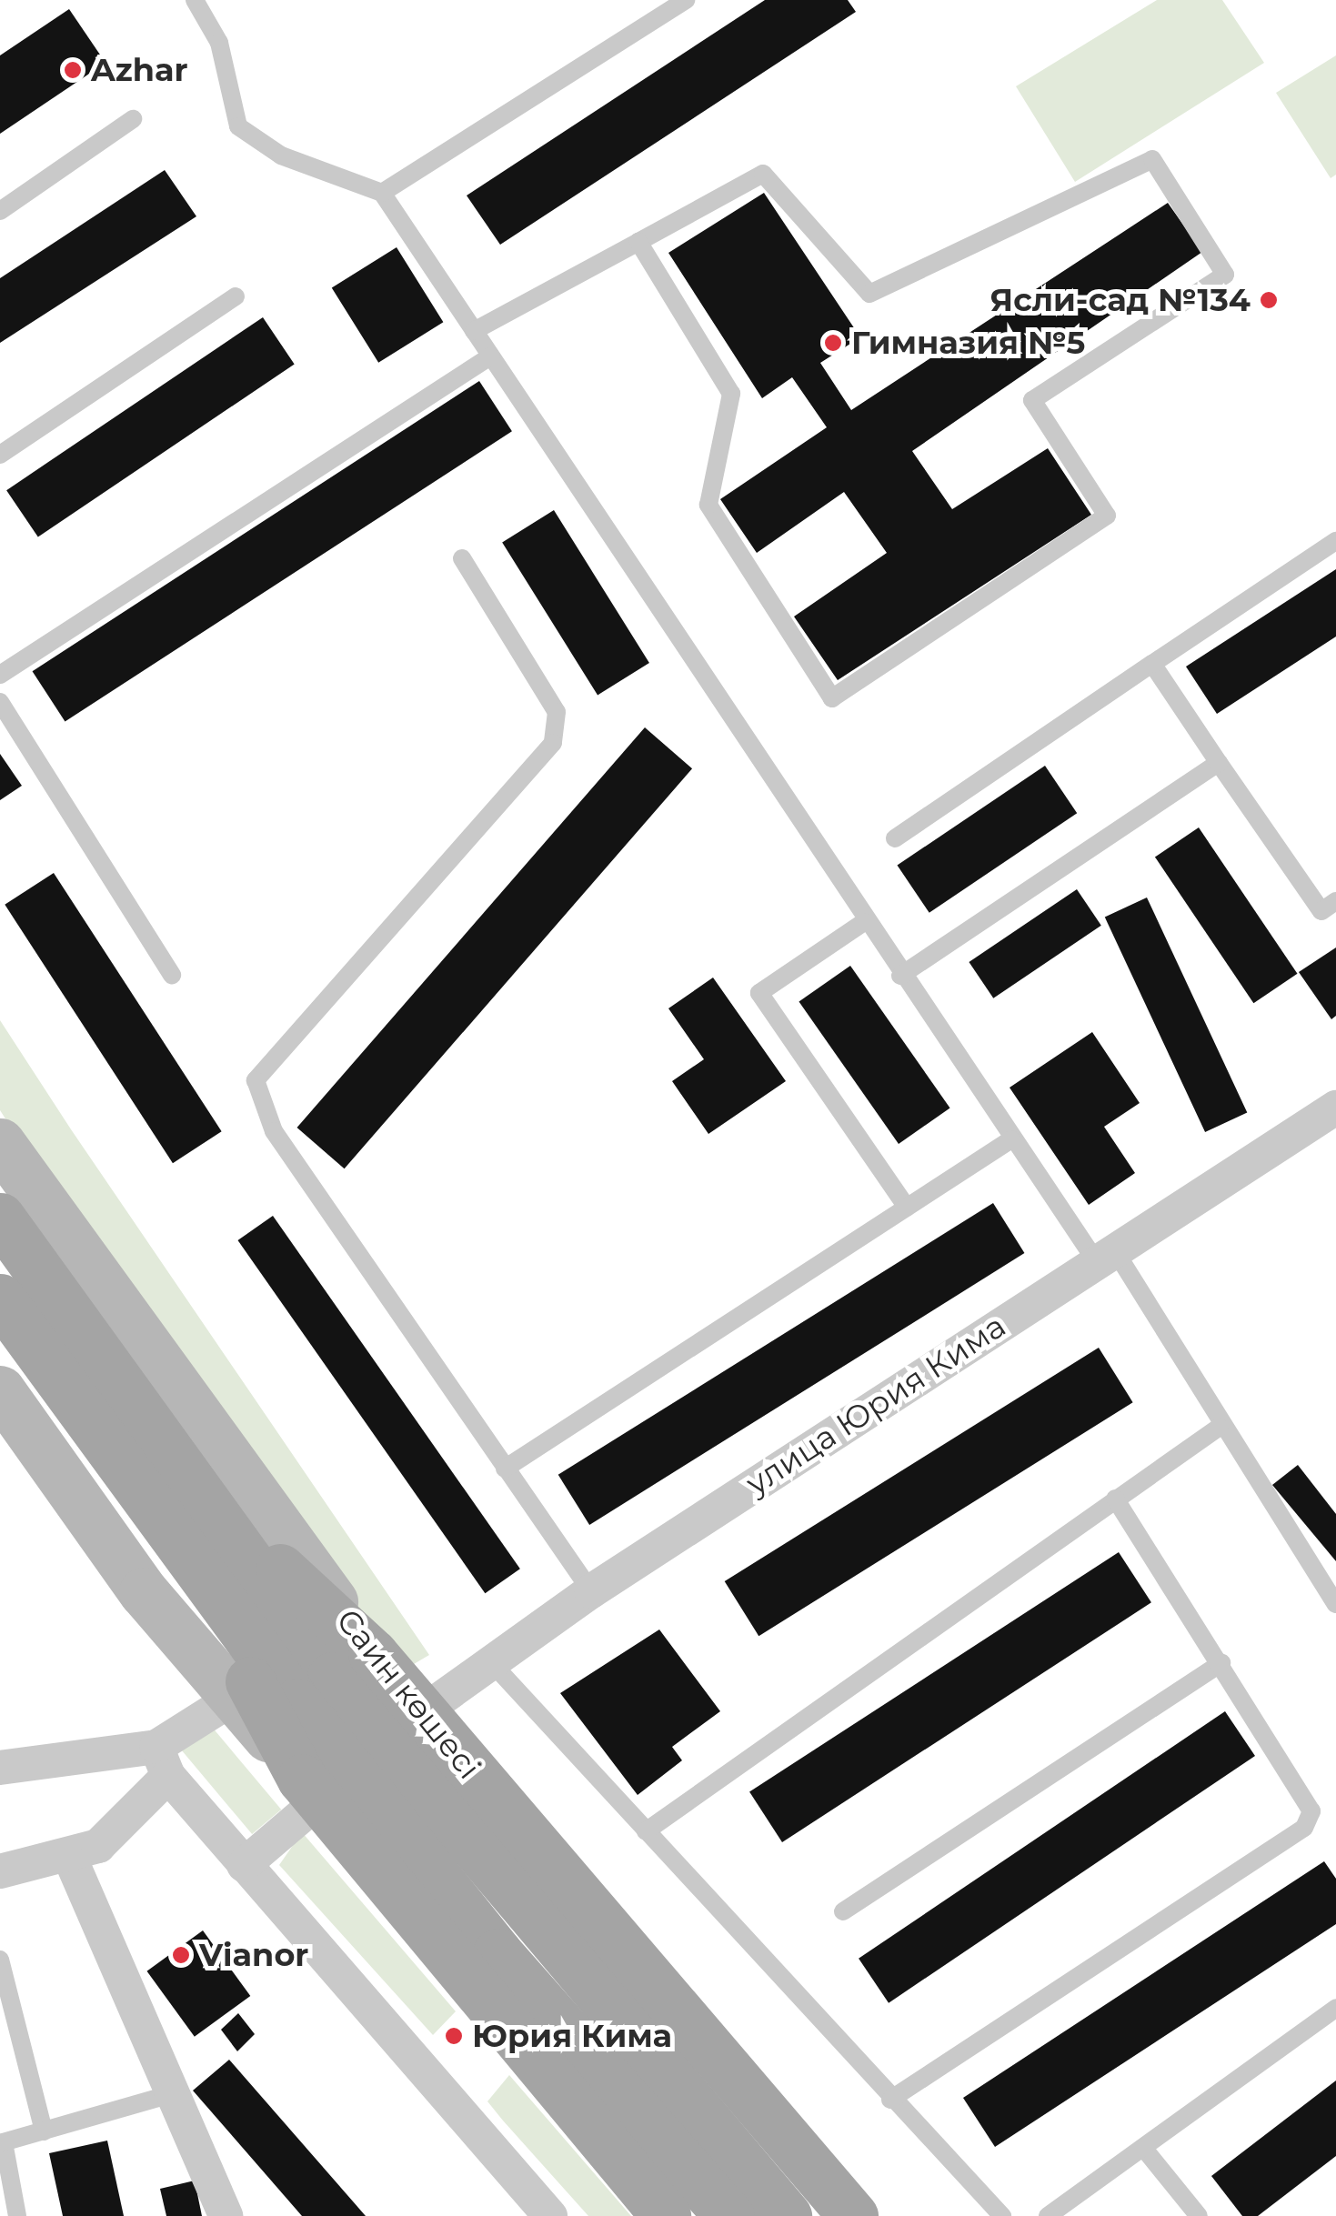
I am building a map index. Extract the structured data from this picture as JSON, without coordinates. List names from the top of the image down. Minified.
{"streets":{"main road":["Саин көшесі"],"street":["улица Юрия Кима"]},"crossings":[["улица Юрия Кима","Саин көшесі"]],"places":["Azhar","Ясли-сад №134","Гимназия №5","Vianor","Юрия Кима"]}
